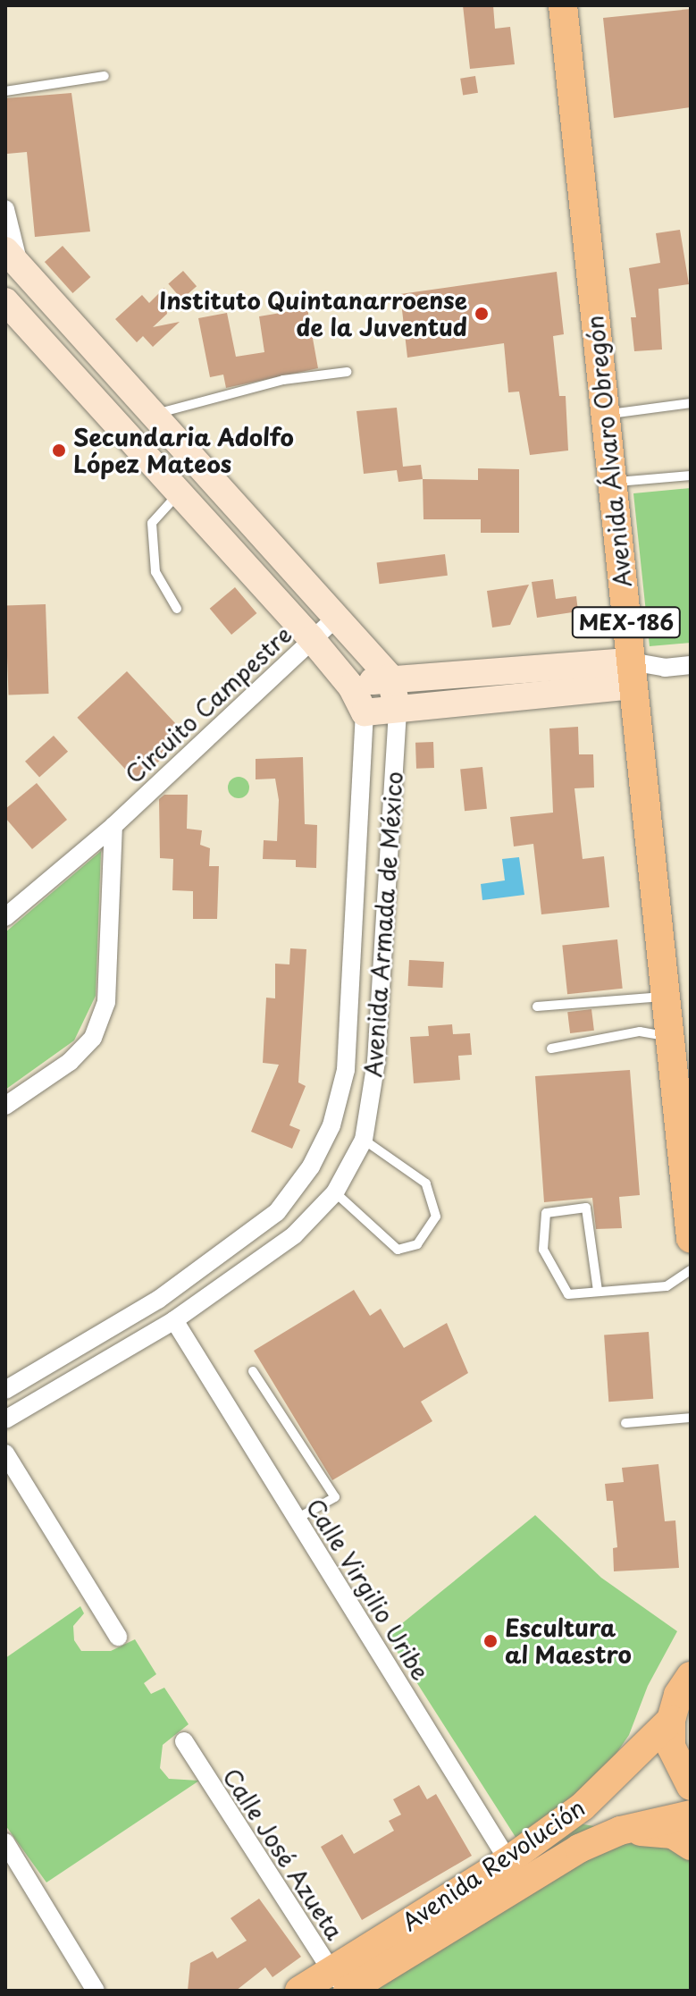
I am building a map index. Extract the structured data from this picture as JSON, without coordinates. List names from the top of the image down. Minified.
{"streets":{"main road":["Avenida Álvaro Obregón","MEX-186","Avenida Armada de México","Avenida Revolución"],"street":["Circuito Campestre","Calle Virgilio Uribe","Calle José Azueta"]},"crossings":[["Avenida Armada de México","Calle Virgilio Uribe"],["Calle Virgilio Uribe","Avenida Revolución"],["Calle José Azueta","Avenida Revolución"]],"places":["Instituto Quintanarroense de la Juventud","Secundaria Adolfo López Mateos","Escultura al Maestro"]}
